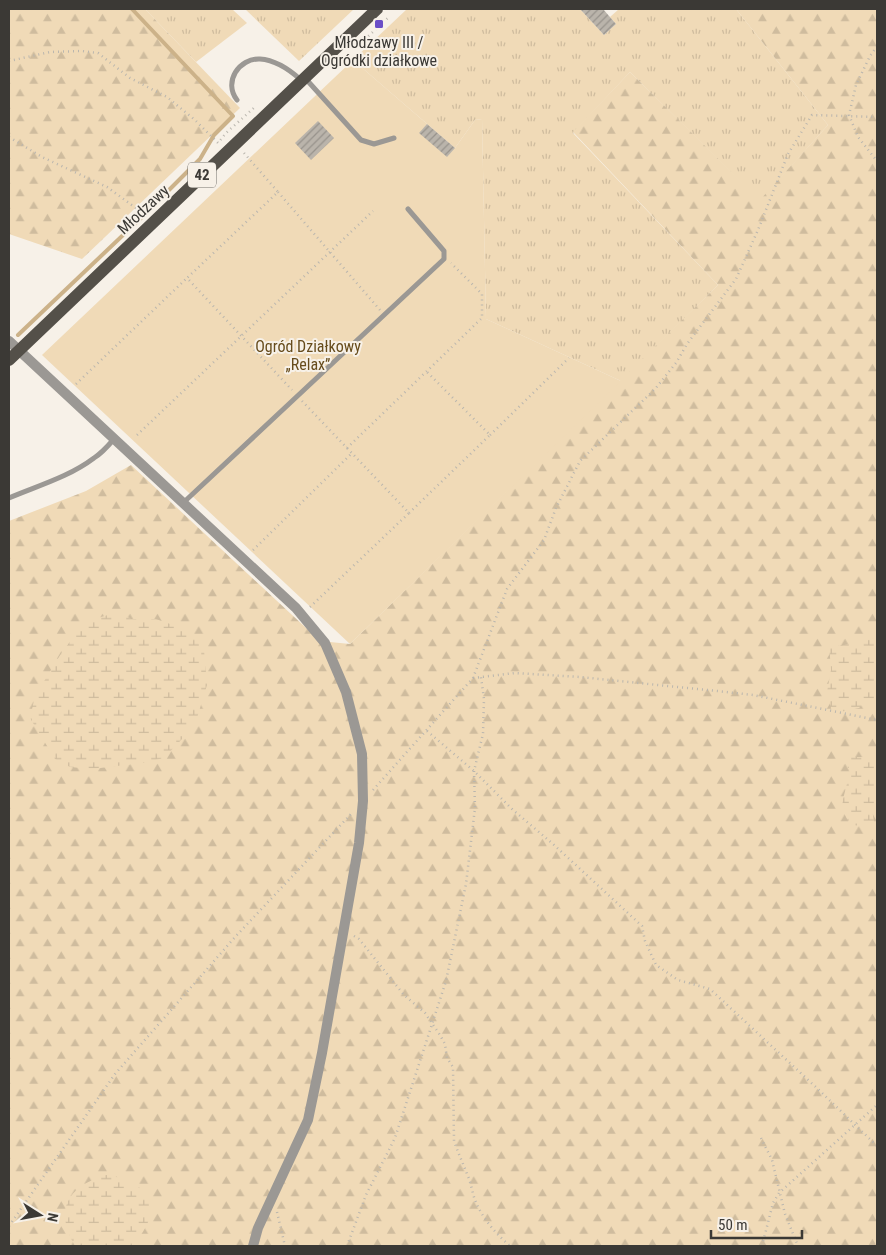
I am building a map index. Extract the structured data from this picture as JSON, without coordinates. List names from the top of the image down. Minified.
{"streets":{"main road":["42","Młodzawy"]},"crossings":[["42","Młodzawy"]],"parks":["Ogród Działkowy „Relax”"],"places":{"transit":["Młodzawy III / Ogródki działkowe"]},"scale_bar":"50 m","north":"right"}
